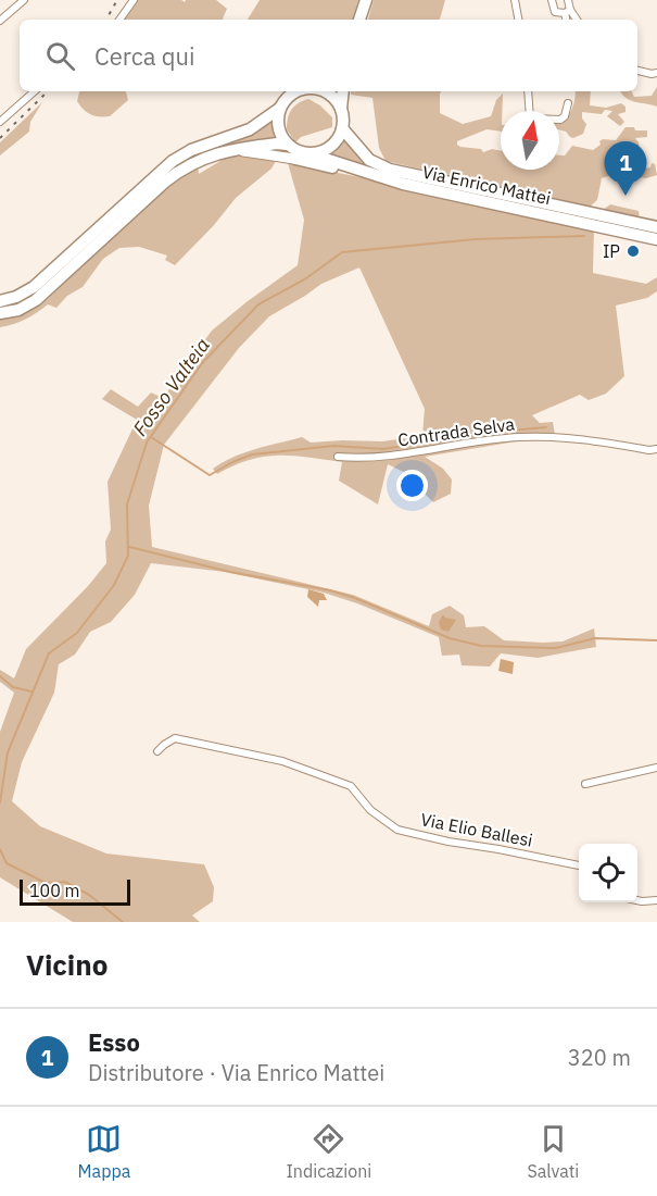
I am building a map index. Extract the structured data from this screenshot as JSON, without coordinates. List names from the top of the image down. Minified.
{"streets":{"main road":["Via Enrico Mattei"],"street":["Contrada Selva","Via Elio Ballesi"]},"water":["Fosso Valteia"],"places":["IP"],"scale_bar":"100 m","north":"top","page":{"search":"Cerca qui","pins":"1","scale":"100 m","heading":"Vicino","list":[{"mark":"1","name":"Esso","note":"Distributore · Via Enrico Mattei","value":"320 m"}],"nav":["Mappa","Indicazioni","Salvati"]}}
